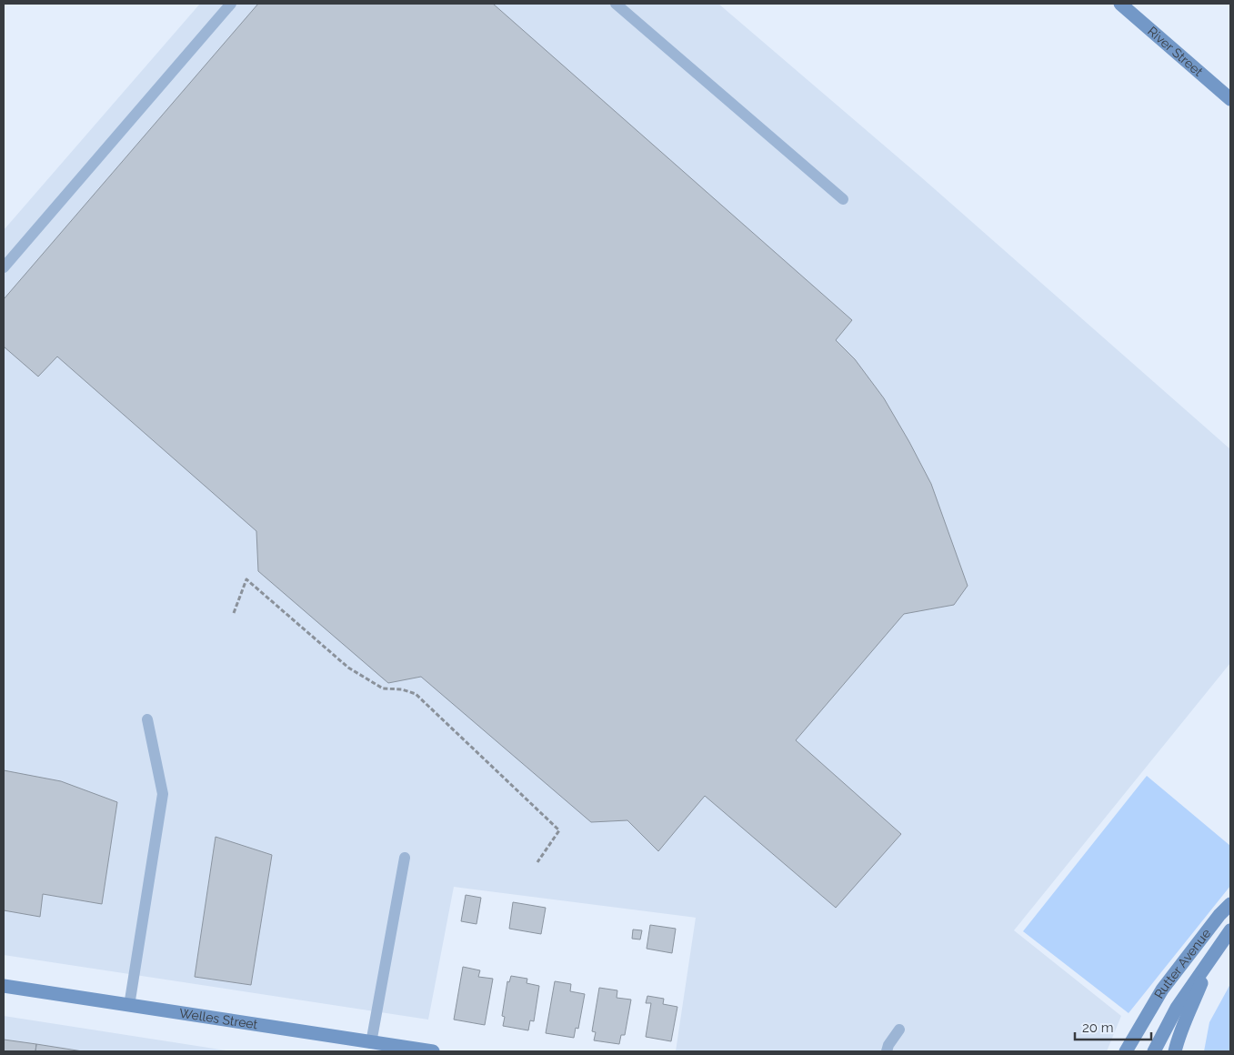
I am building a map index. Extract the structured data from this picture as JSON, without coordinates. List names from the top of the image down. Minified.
{"streets":{"main road":["River Street","Rutter Avenue","Welles Street"]},"scale_bar":"20 m"}
